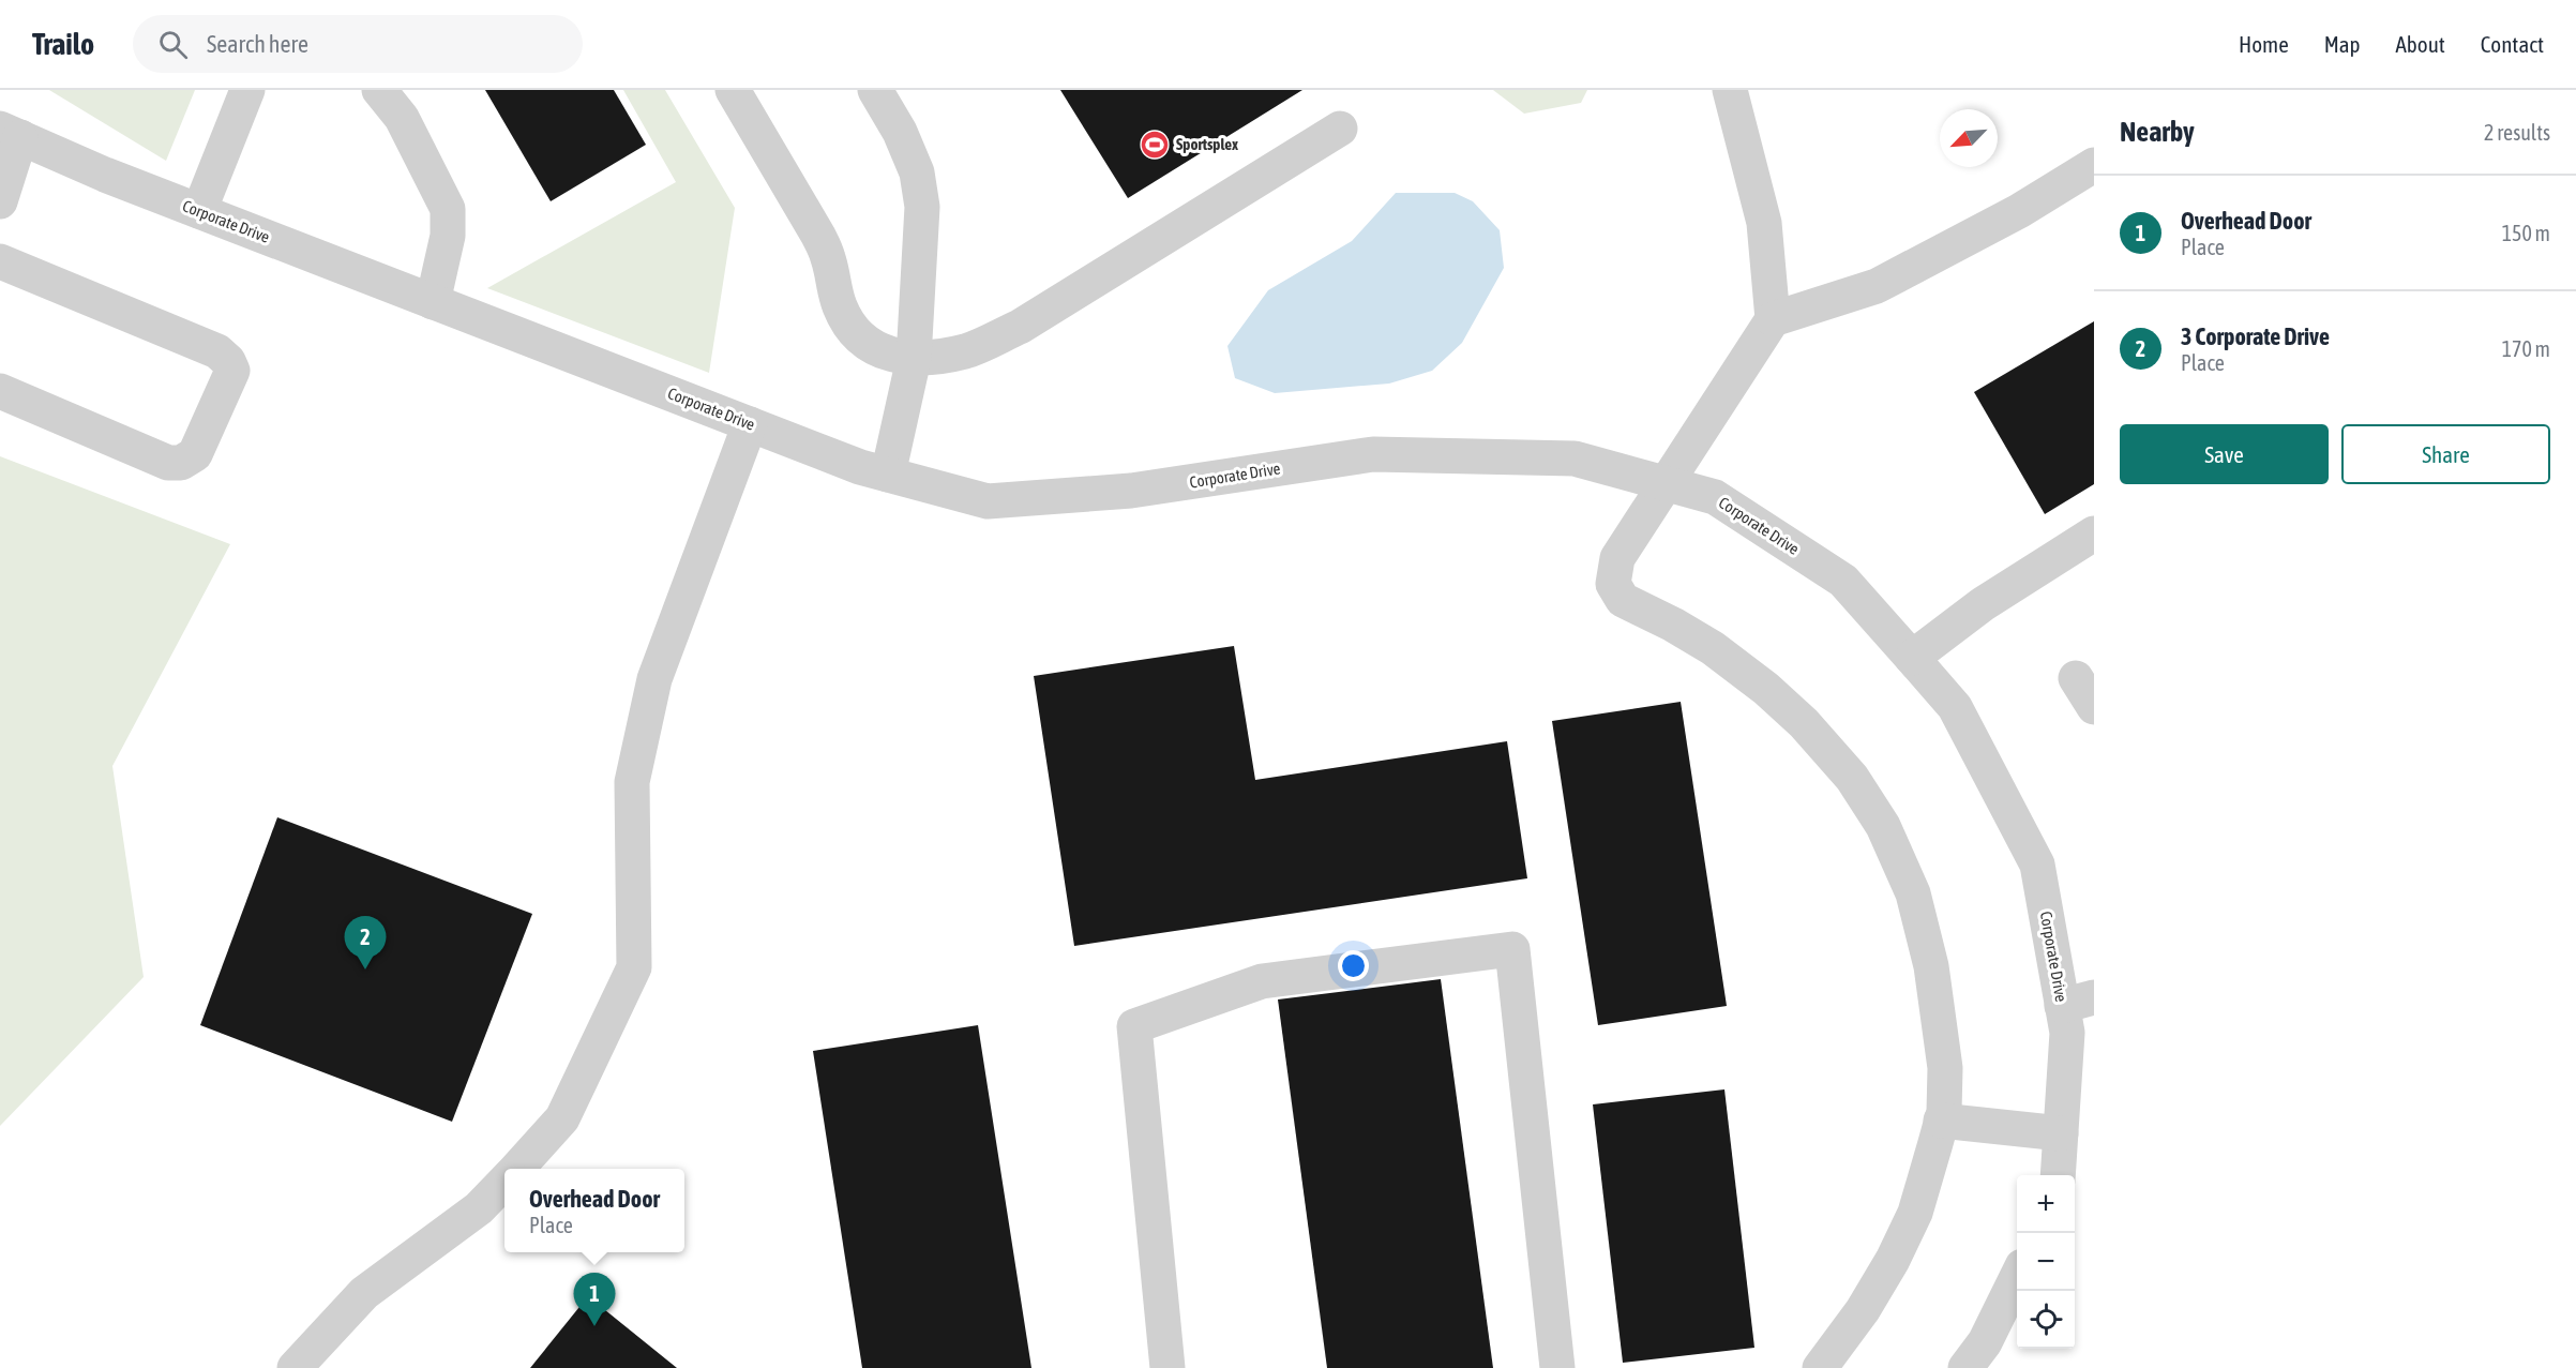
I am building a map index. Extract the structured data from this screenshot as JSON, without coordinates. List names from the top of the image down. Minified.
{"streets":{"street":["Corporate Drive"]},"places":{"sports":["Sportsplex"]},"north":"bottom left","page":{"header":"Trailo","search":"Search here","nav":["Home","Map","About","Contact"],"heading":["Nearby","2 results"],"list":[{"mark":"1","name":"Overhead Door","note":"Place","value":"150 m"},{"mark":"2","name":"3 Corporate Drive","note":"Place","value":"170 m"}],"buttons":["Save","Share"],"pins":["2","1"],"popup":["Overhead Door","Place"],"map_buttons":["+","−"]}}
